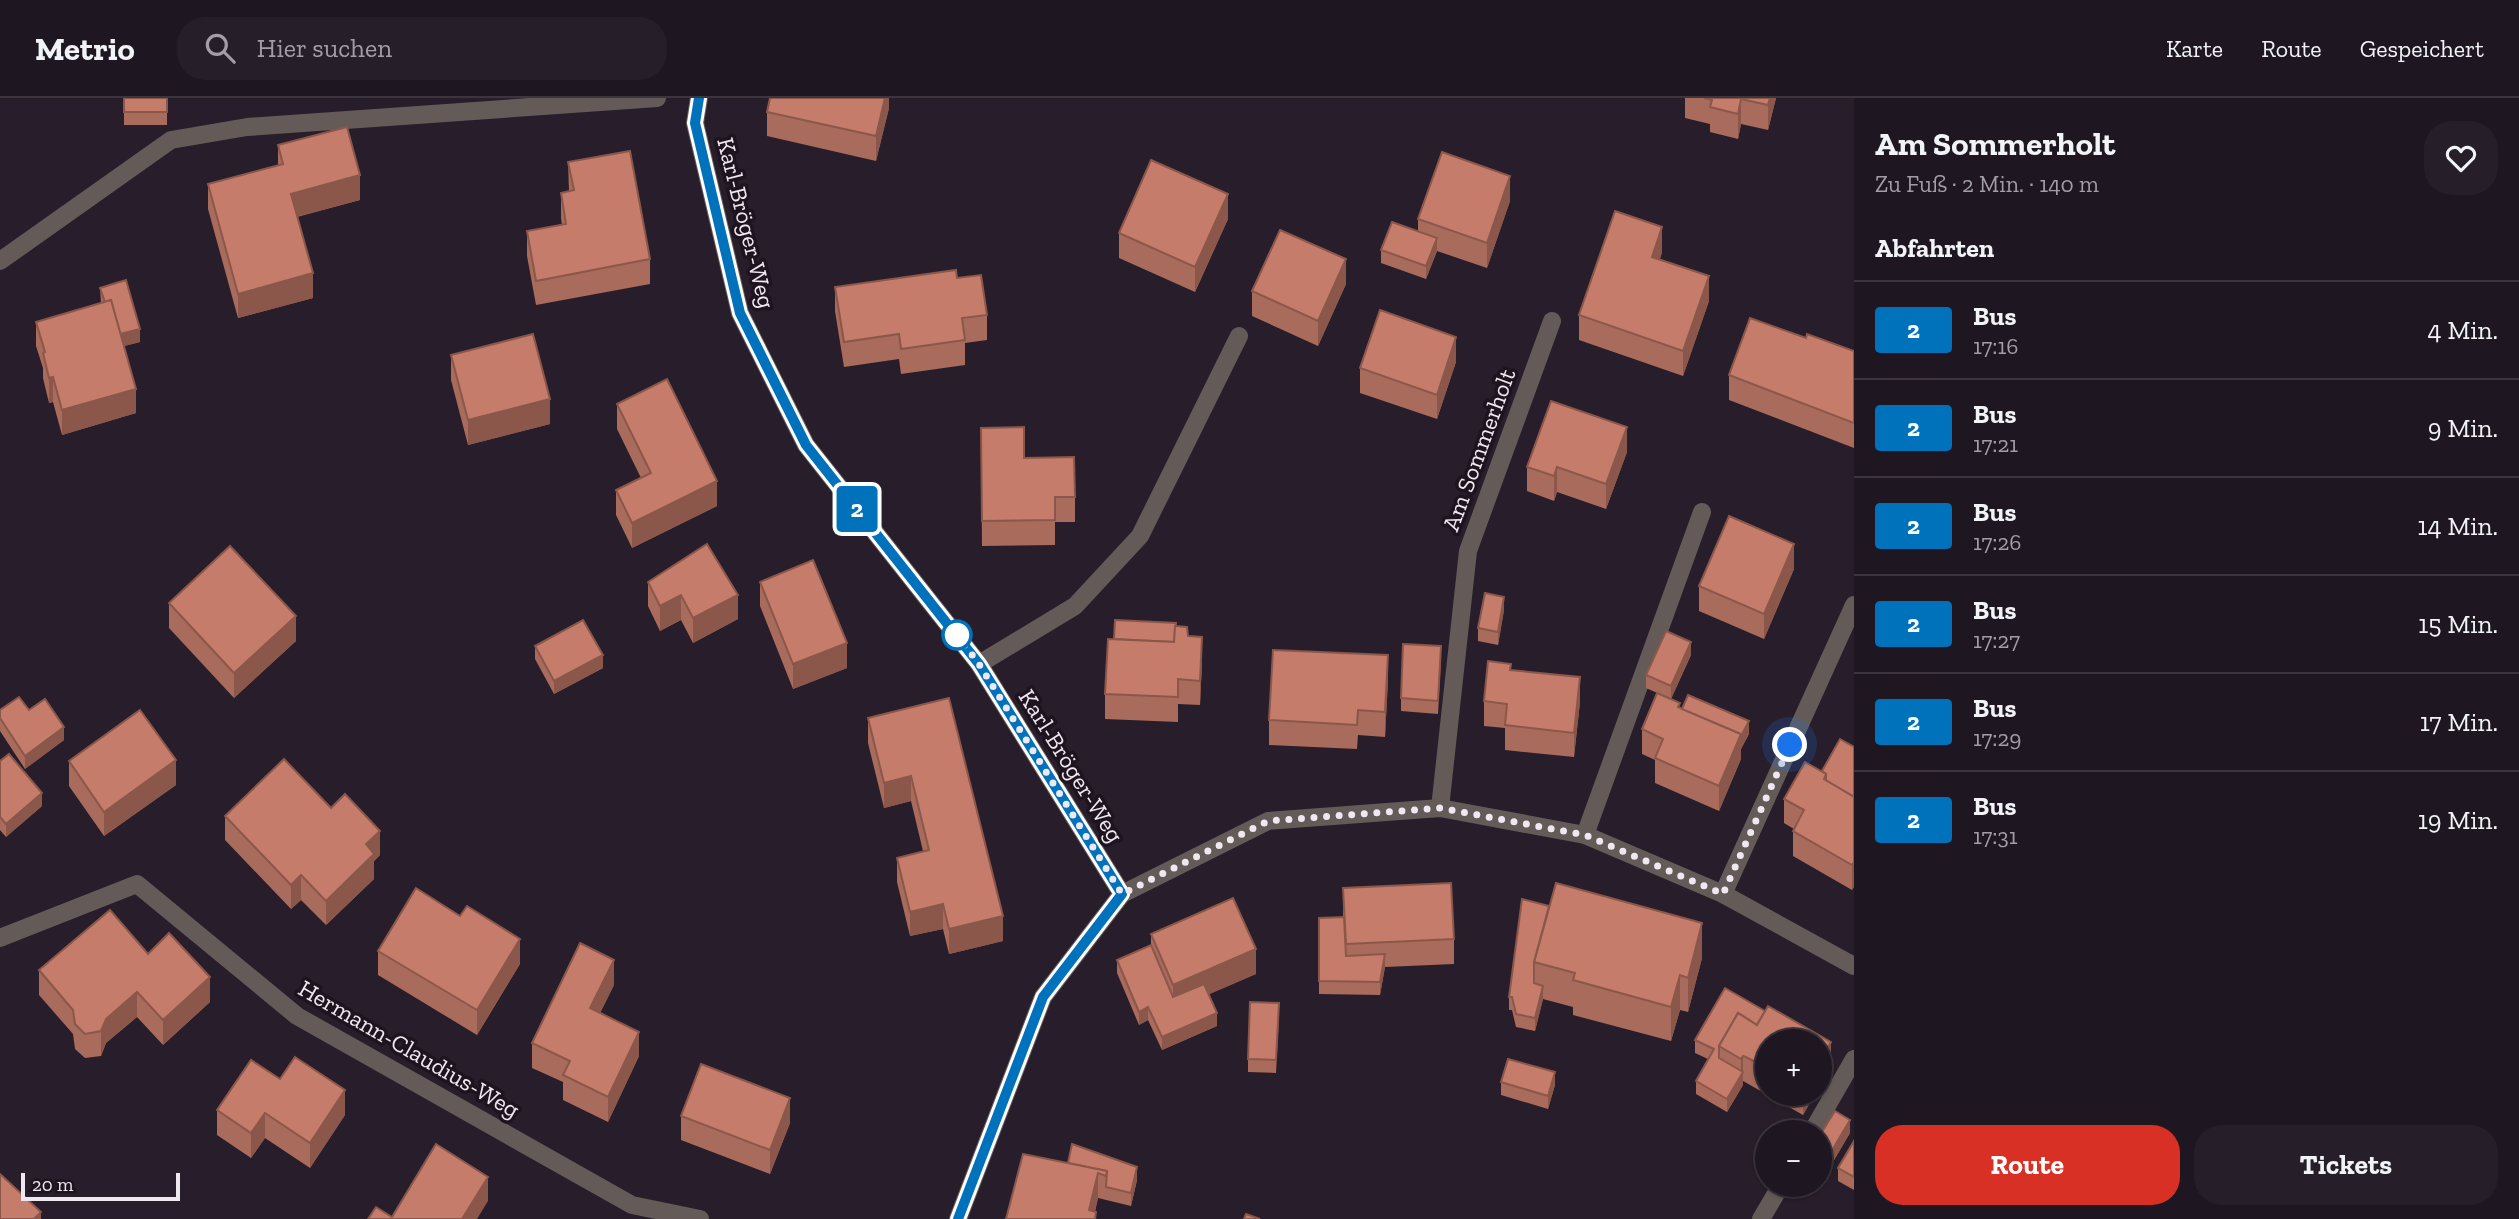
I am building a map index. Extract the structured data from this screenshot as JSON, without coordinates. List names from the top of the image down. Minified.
{"streets":{"street":["Karl-Bröger-Weg","Am Sommerholt","Hermann-Claudius-Weg"]},"lines":["bus line 2"],"scale_bar":"20 m","page":{"header":"Metrio","search":"Hier suchen","nav":["Karte","Route","Gespeichert"],"on_map":"2","heading":[["Am Sommerholt","Zu Fuß · 2 Min. · 140 m"],"Abfahrten"],"list":[{"mark":"2","name":"Bus","note":"17:16","value":"4 Min."},{"mark":"2","name":"Bus","note":"17:21","value":"9 Min."},{"mark":"2","name":"Bus","note":"17:26","value":"14 Min."},{"mark":"2","name":"Bus","note":"17:27","value":"15 Min."},{"mark":"2","name":"Bus","note":"17:29","value":"17 Min."},{"mark":"2","name":"Bus","note":"17:31","value":"19 Min."}],"map_buttons":["+","−"],"buttons":["Route","Tickets"],"scale":"20 m"}}
